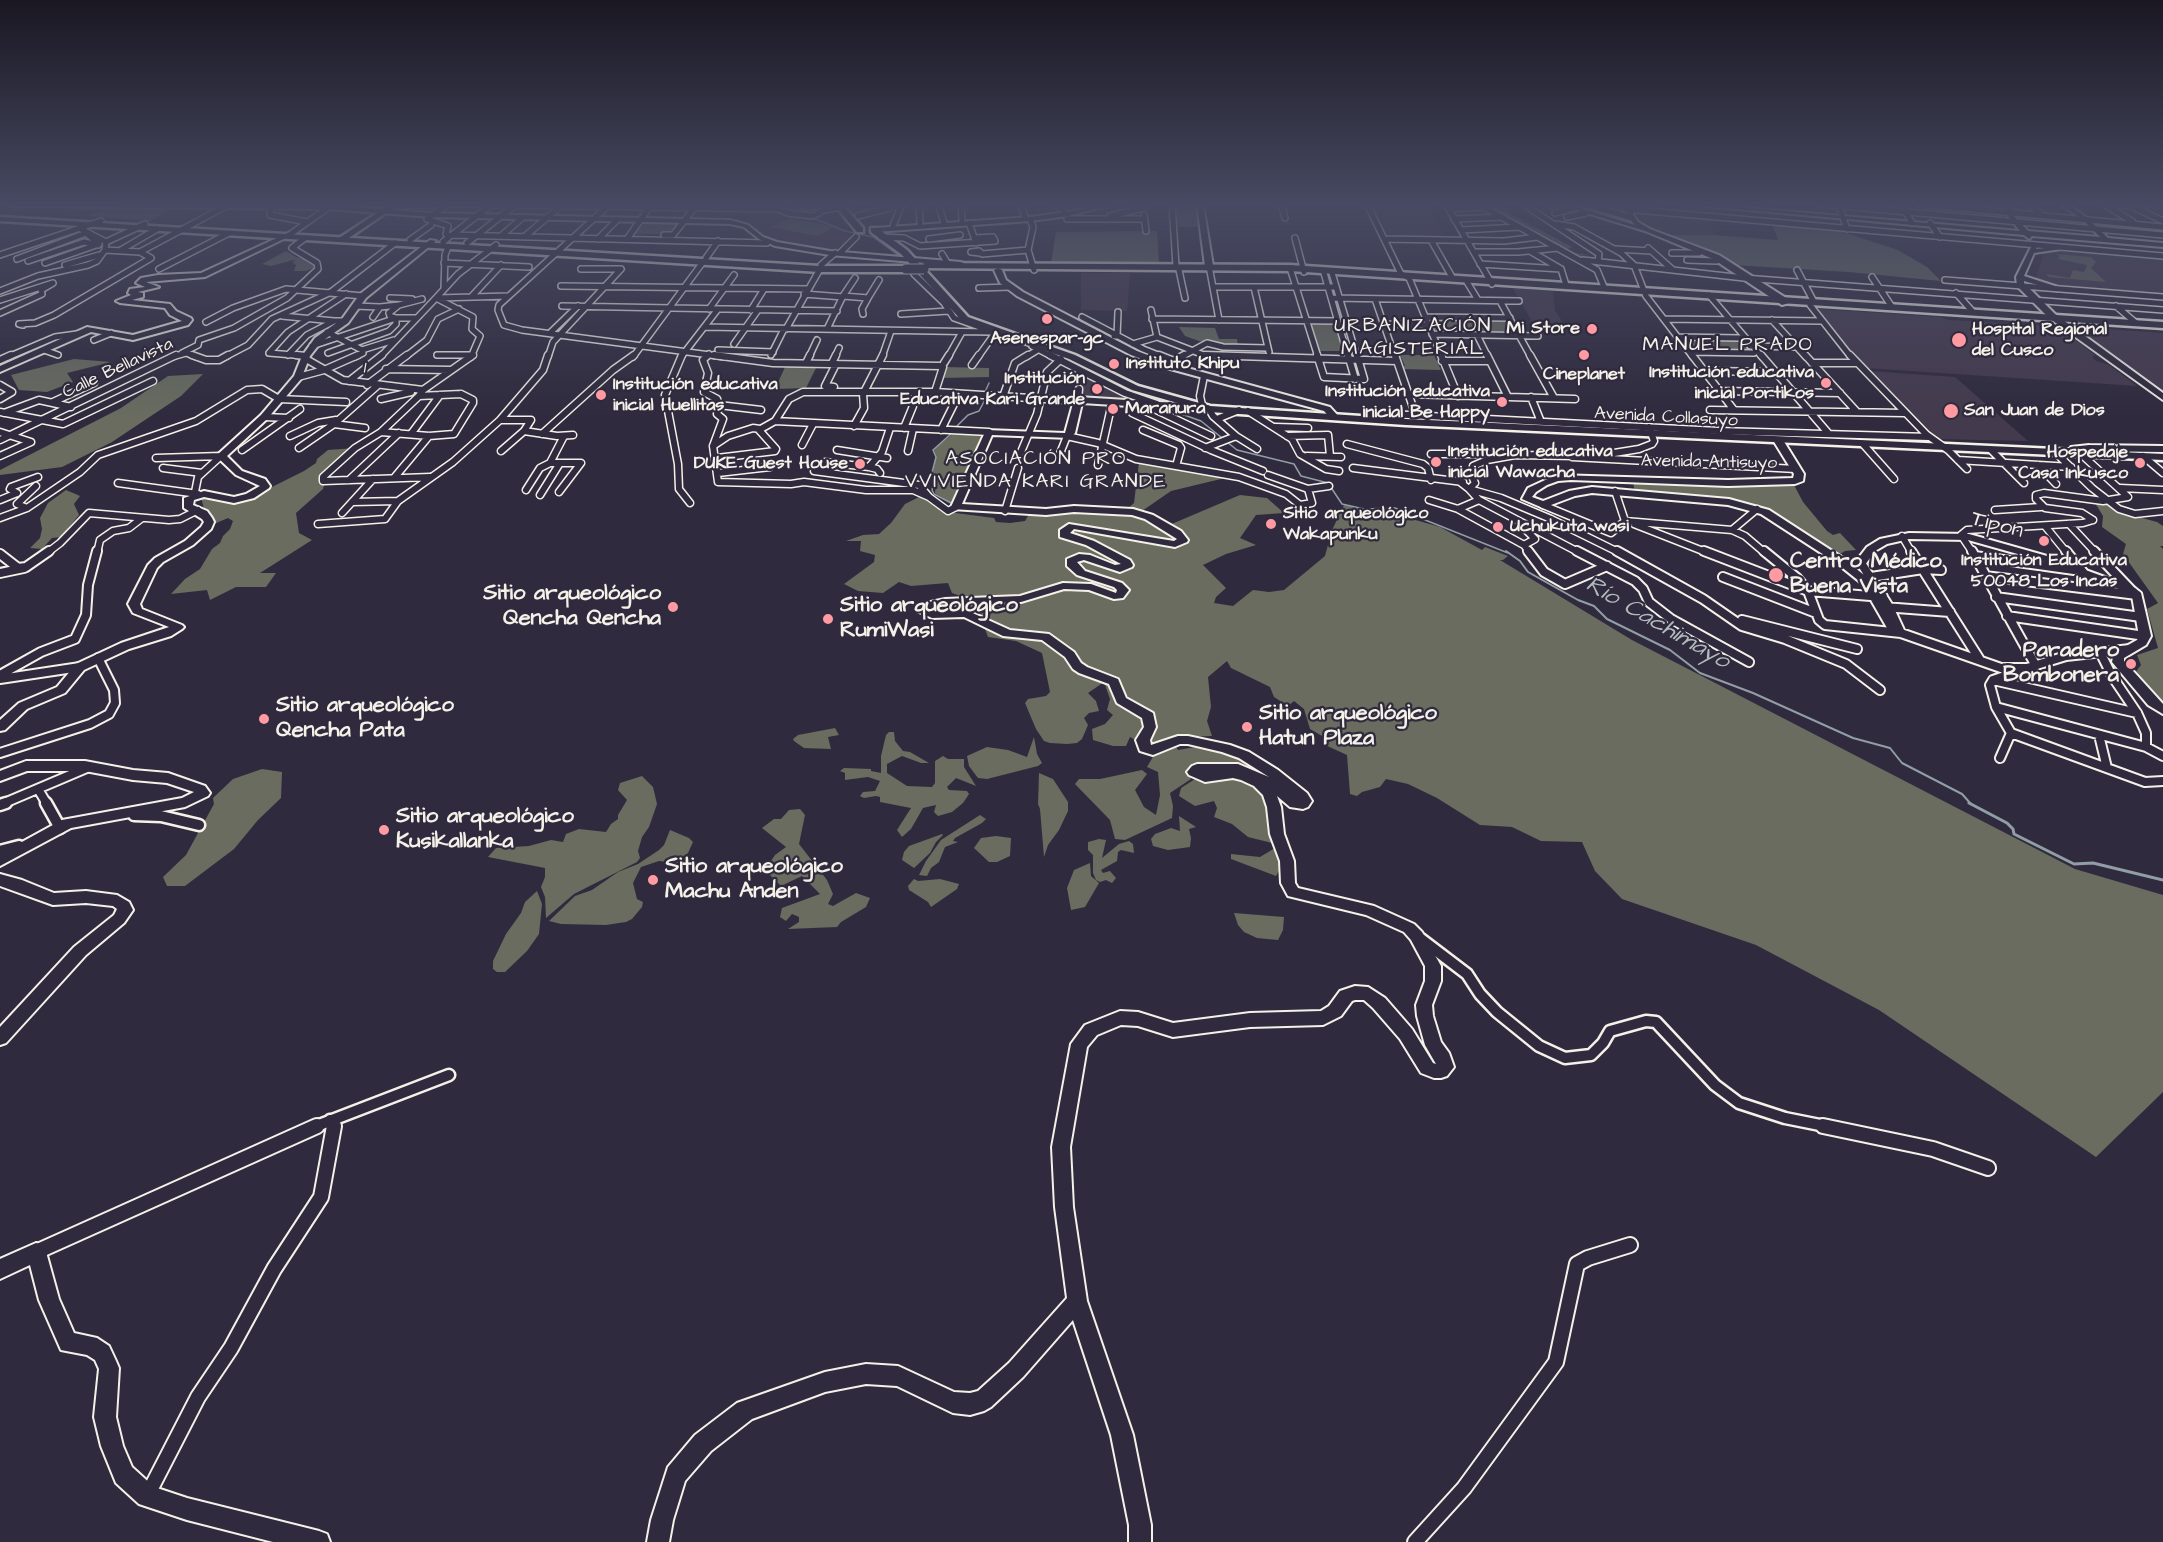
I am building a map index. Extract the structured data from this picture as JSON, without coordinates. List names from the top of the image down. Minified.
{"streets":{"main road":["Avenida Collasuyo"],"street":["Calle Bellavista","1","Avenida Antisuyo","Tipon"]},"crossings":[["Avenida Collasuyo","Avenida Antisuyo"]],"districts":["URBANIZACIÓN MAGISTERIAL","MANUEL PRADO","ASOCIACIÓN PRO VVIVIENDA KARI GRANDE"],"water":["Río Cachimayo"],"places":["Asenespar-gc","Mi Store","Hospital Regional del Cusco","Cineplanet","Instituto Khipu","Institución educativa inicial Portikos","Institución Educativa Kari Grande","Institución educativa inicial Huellitas","Institución educativa inicial Be Happy","Maranura","San Juan de Dios","Institución educativa inicial Wawacha","Hospedaje Casa Inkusco","DUKE Guest House","Sitio arqueológico Wakapunku","Uchukuta wasi","Institución Educativa 50048 Los Incas","Centro Médico Buena Vista","Sitio arqueológico Qencha Qencha","Sitio arqueológico RumiWasi","Paradero Bombonera","Sitio arqueológico Qencha Pata","Sitio arqueológico Hatun Plaza","Sitio arqueológico Kusikallanka","Sitio arqueológico Machu Anden"]}
